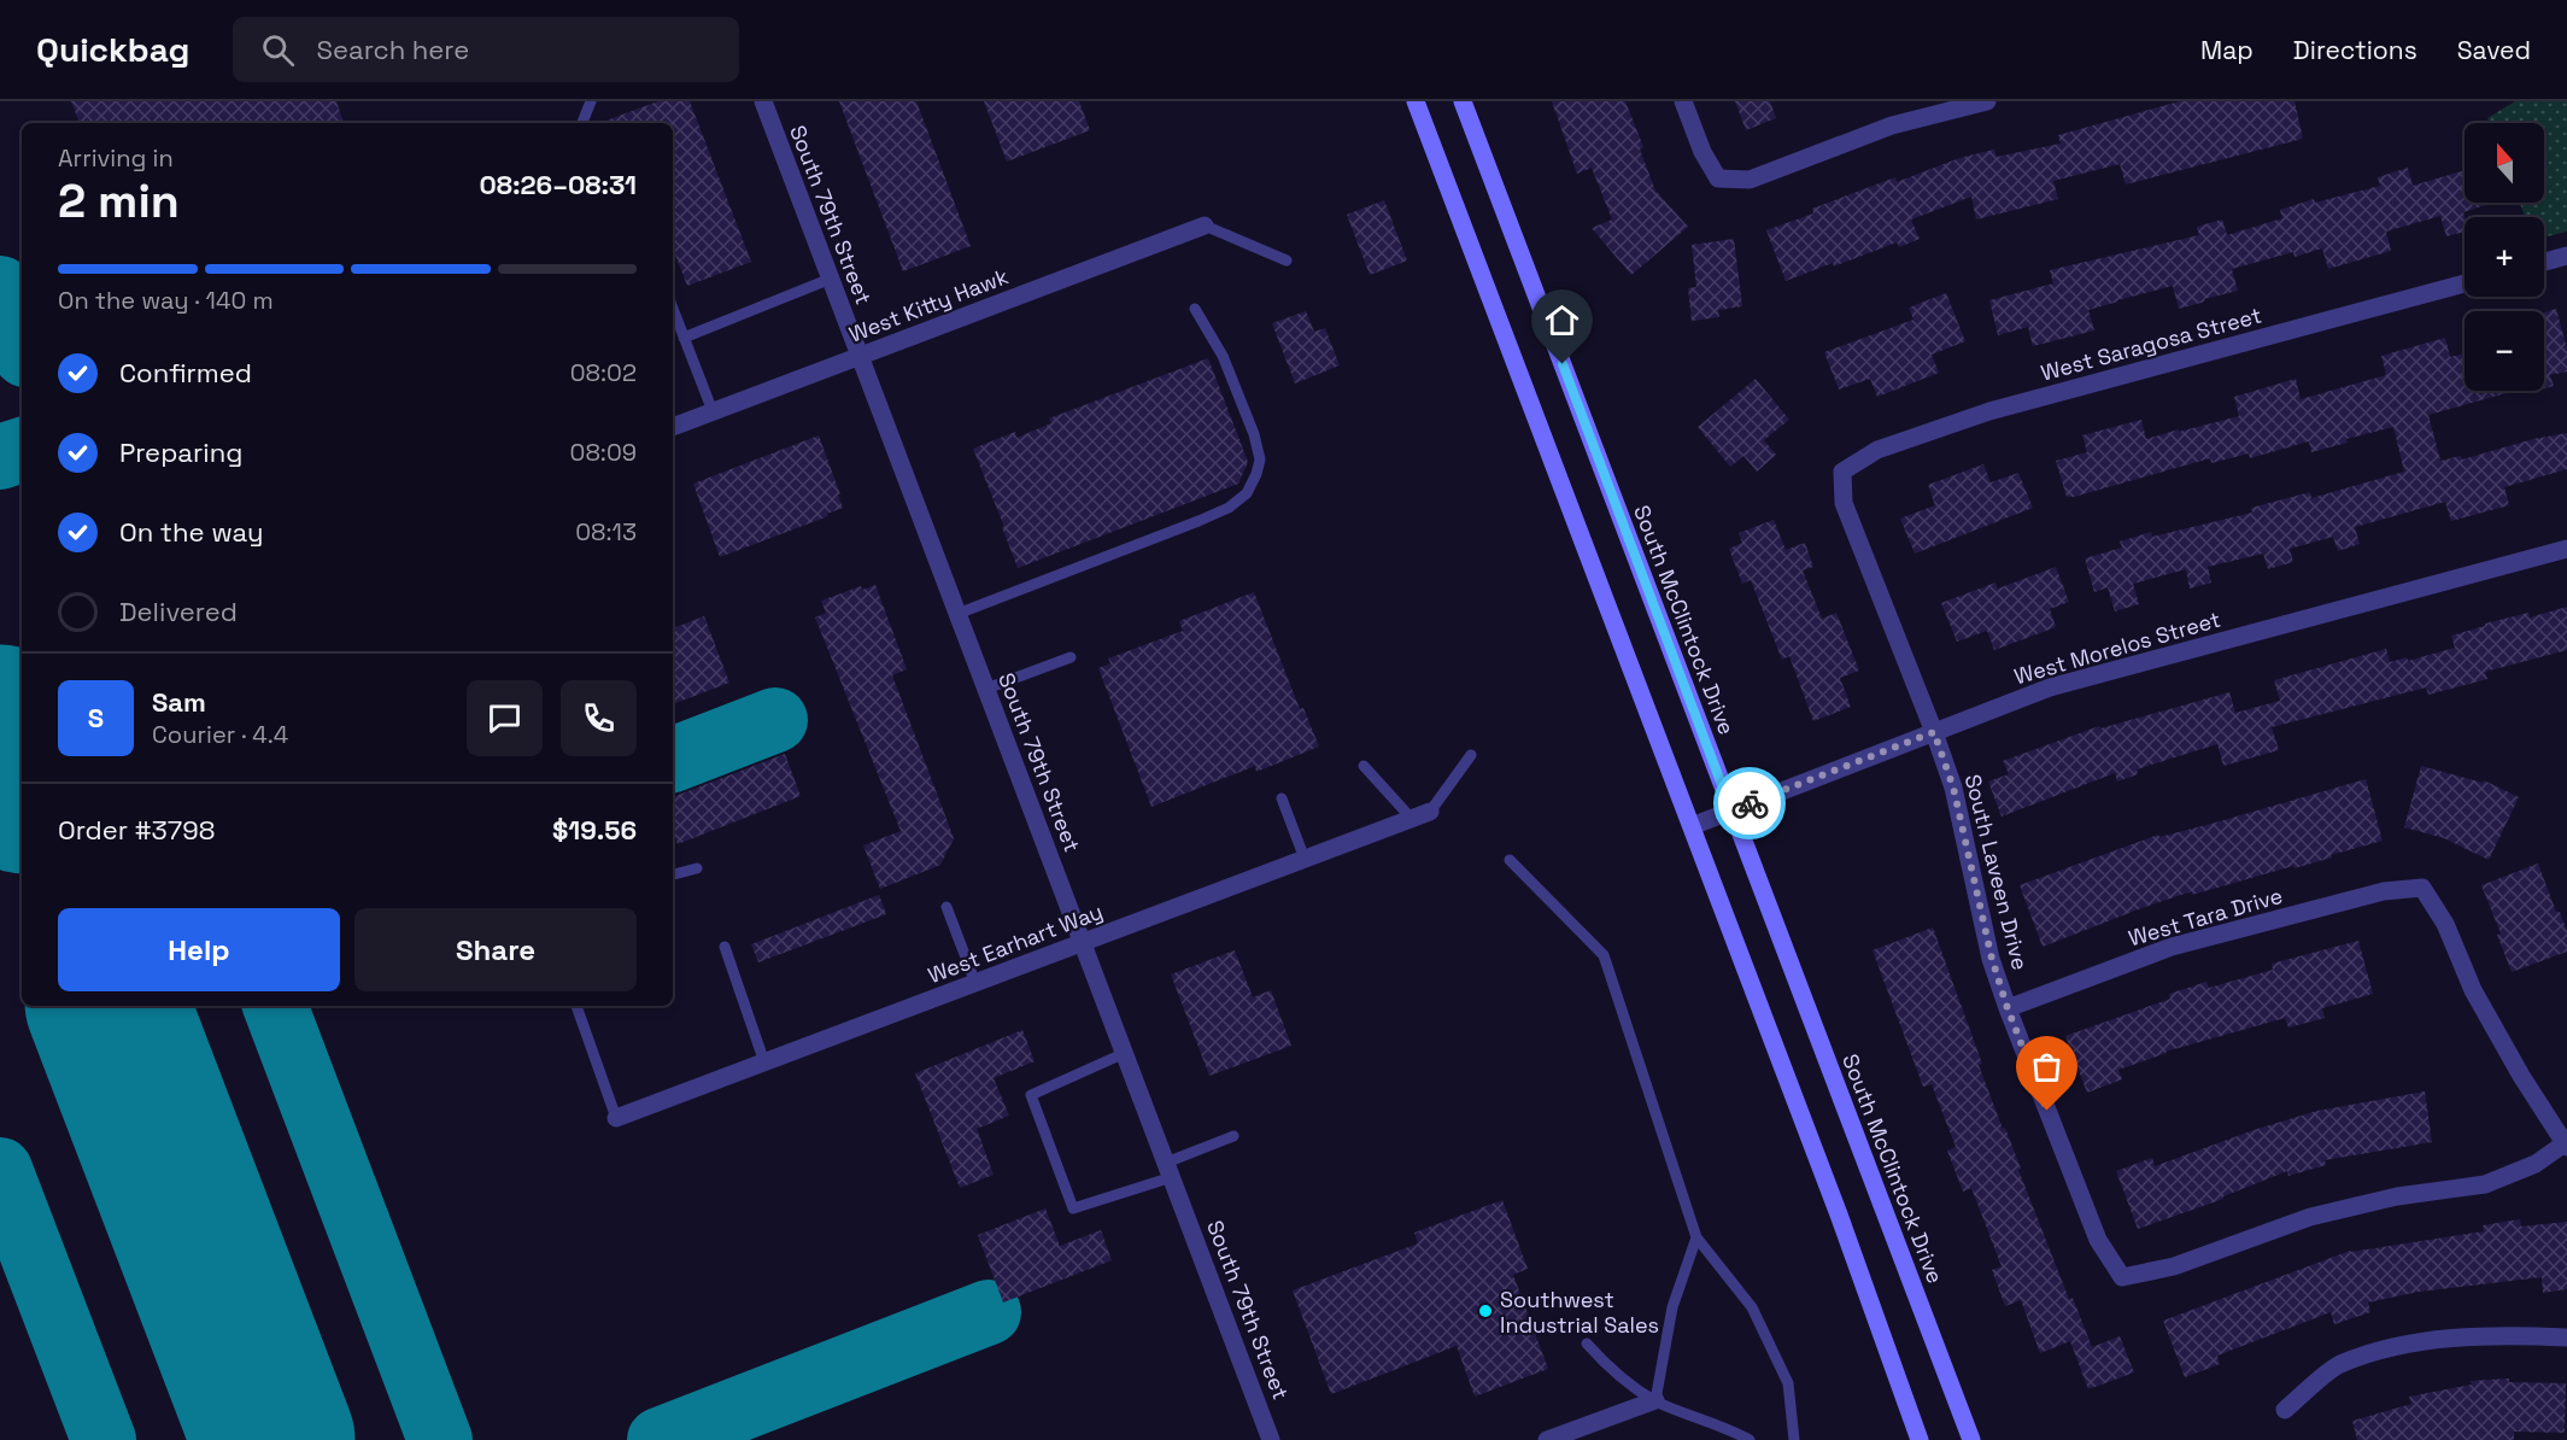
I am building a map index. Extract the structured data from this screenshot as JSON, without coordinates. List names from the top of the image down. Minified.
{"streets":{"main road":["South McClintock Drive"],"street":["South 79th Street","West Kitty Hawk","West Saragosa Street","West Morelos Street","South Laveen Drive","West Tara Drive","West Earhart Way"]},"crossings":[["South 79th Street","West Kitty Hawk"],["South 79th Street","West Earhart Way"],["West Saragosa Street","South Laveen Drive"],["South McClintock Drive","West Morelos Street"],["West Morelos Street","South Laveen Drive"],["South Laveen Drive","West Tara Drive"]],"places":["Southwest Industrial Sales"],"north":"top","page":{"header":"Quickbag","search":"Search here","nav":["Map","Directions","Saved"],"map_buttons":["+","−"],"heading":["2 min","Arriving in","08:26–08:31"],"panel":["Sam","Courier · 4.4","Order #3798","$19.56"],"bar":"On the way · 140 m","list":[["Confirmed","08:02"],["Preparing","08:09"],["On the way","08:13"],"Delivered"],"round":"S","buttons":["Help","Share"]}}
